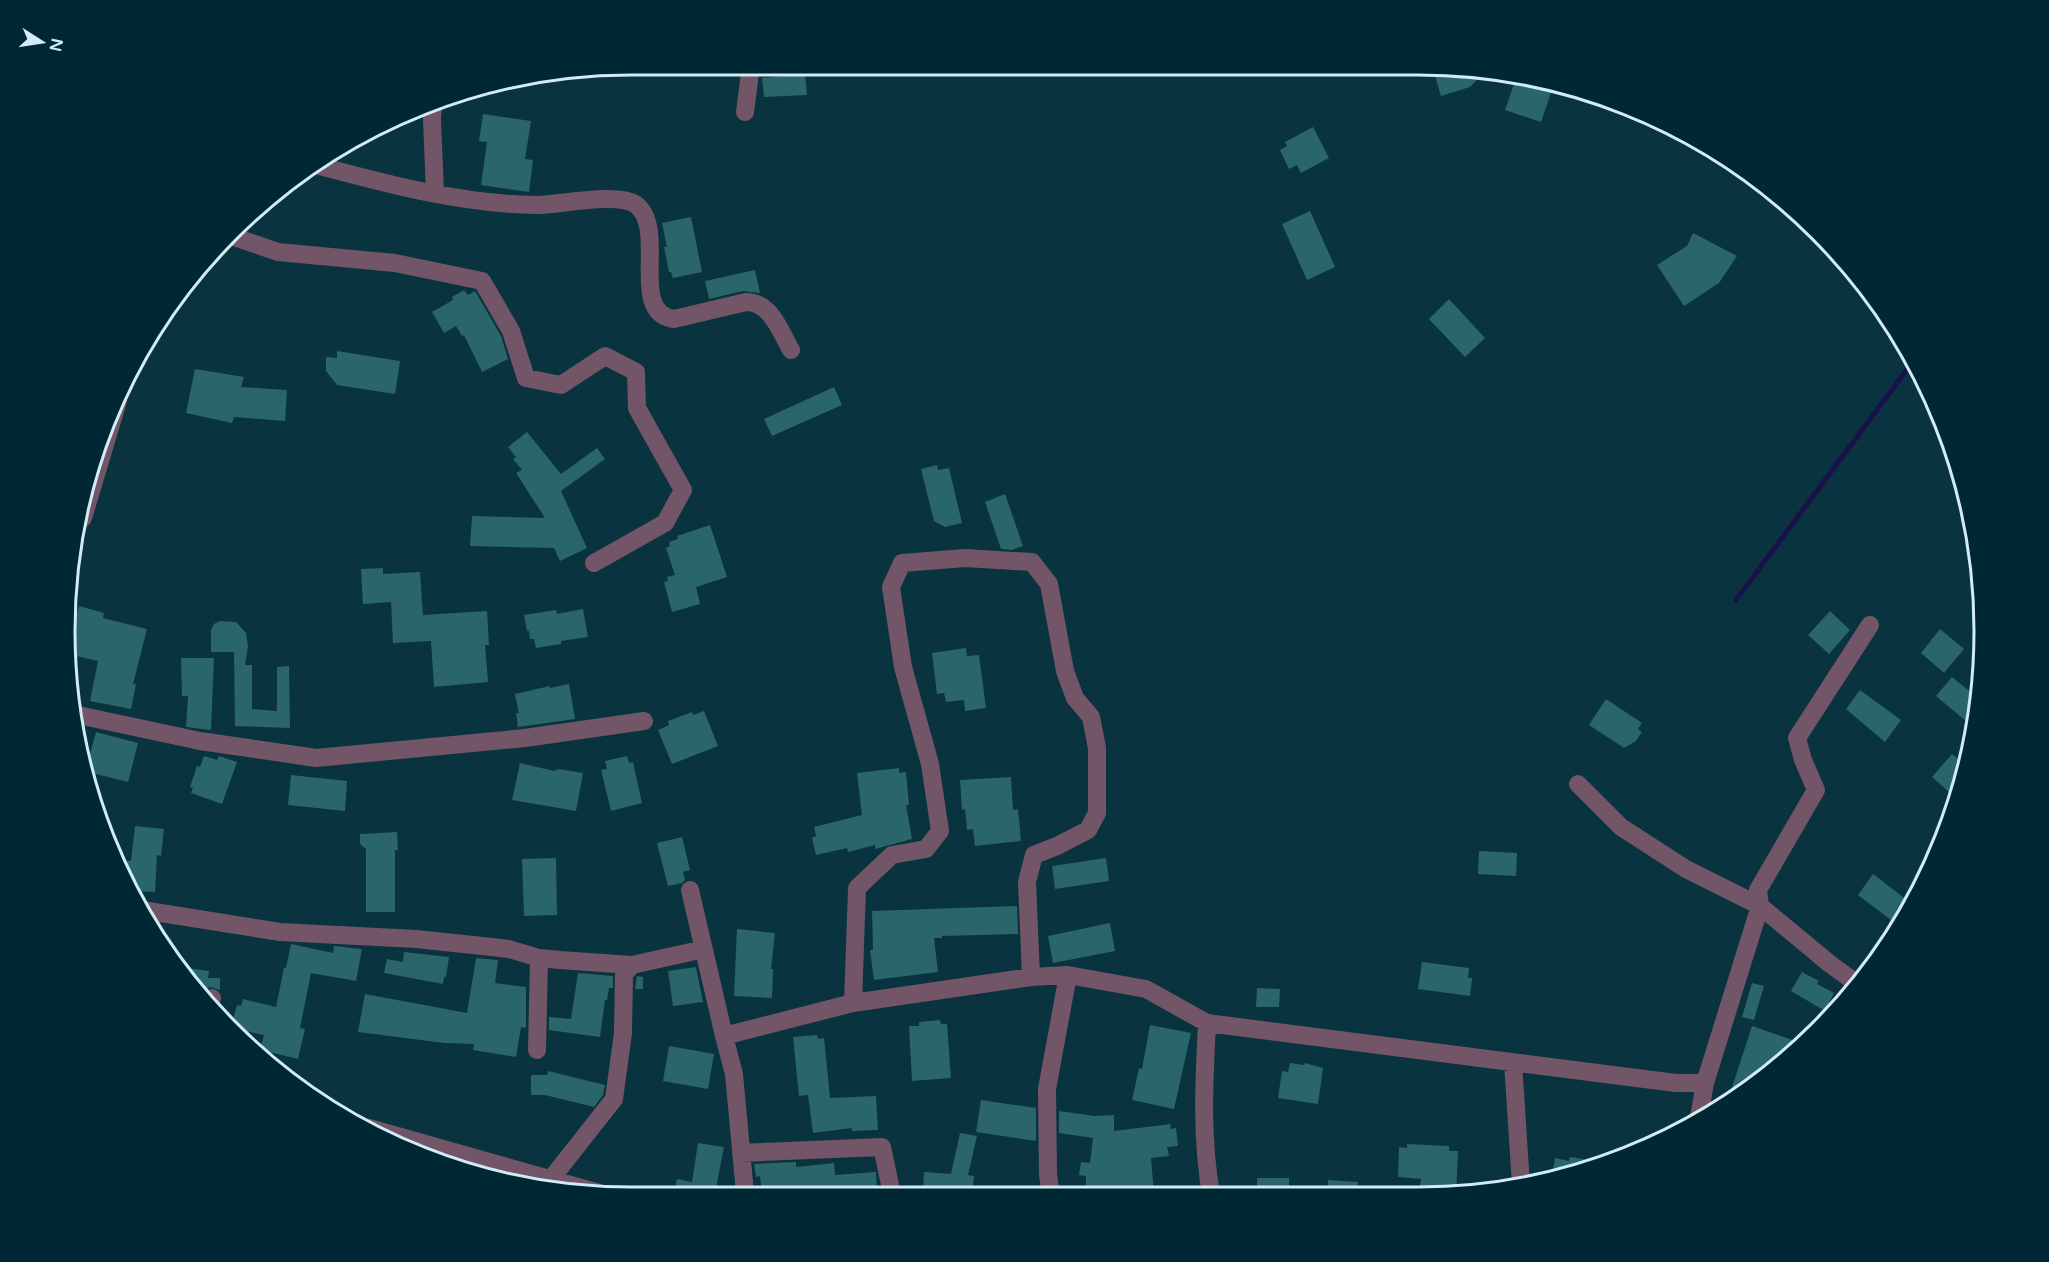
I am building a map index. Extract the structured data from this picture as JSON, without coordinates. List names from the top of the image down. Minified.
{"north":"right"}
